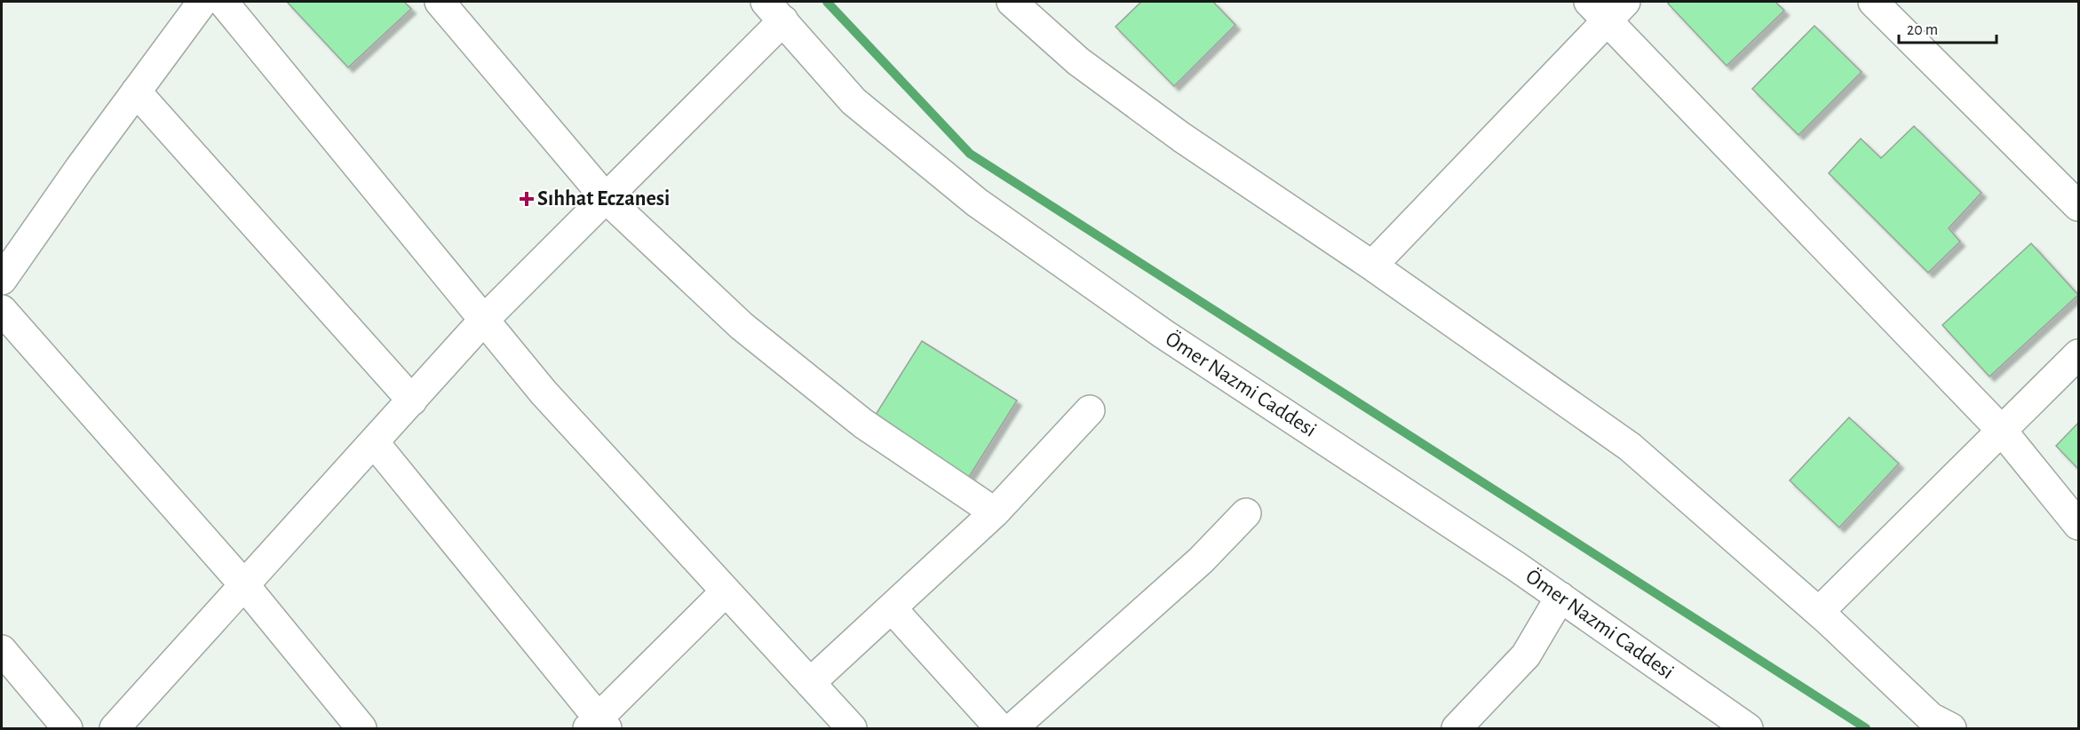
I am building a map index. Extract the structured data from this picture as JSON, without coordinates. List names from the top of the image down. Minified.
{"streets":{"street":["Ömer Nazmi Caddesi"]},"places":{"health":["Sıhhat Eczanesi"]},"scale_bar":"20 m"}
